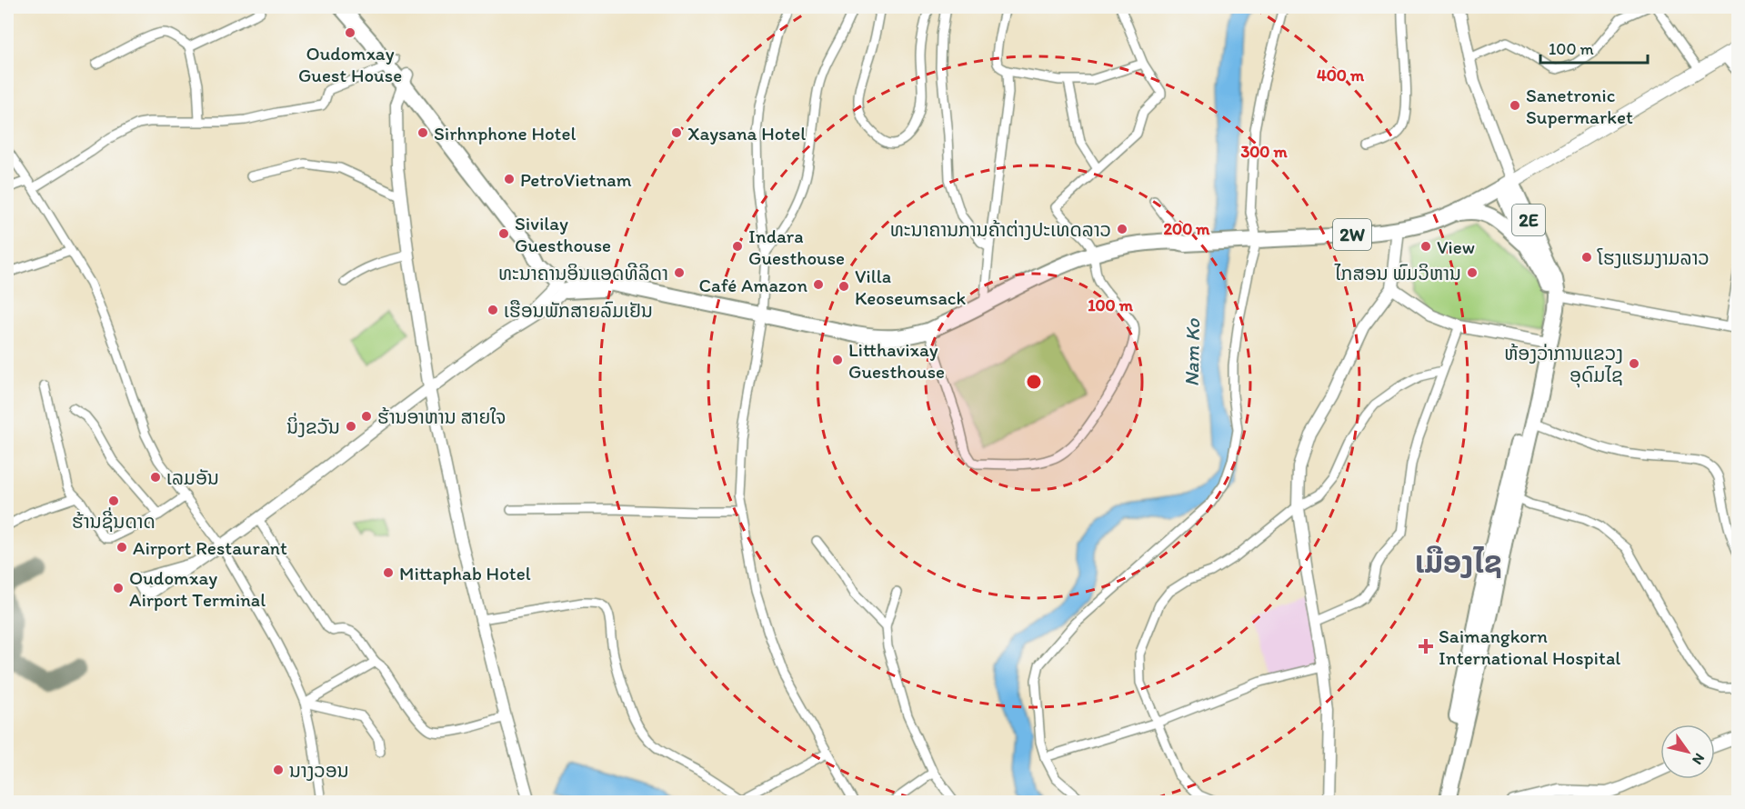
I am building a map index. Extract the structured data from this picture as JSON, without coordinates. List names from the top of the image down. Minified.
{"streets":{"highway":["2E","2W"]},"crossings":[["2E","2W"]],"districts":["ເມືອງໄຊ"],"water":["Nam Ko"],"places":{"other":["Oudomxay Guest House","Sanetronic Supermarket","Sirhnphone Hotel","Xaysana Hotel","PetroVietnam","ທະນາຄານການຄ້າຕ່າງປະເທດລາວ","Sivilay Guesthouse","Indara Guesthouse","View","ໂຮງແຮມງາມລາວ","ທະນາຄານອິນແອດທີລິດາ","ໄກສອນ ພົມວິຫານ","Café Amazon","Villa Keoseumsack","ເຮືອນພັກສາຍລົມເຢັນ","Litthavixay Guesthouse","ຫ້ອງວ່າການແຂວງ ອຸດົມໄຊ","ຮ້ານອາຫານ ສາຍໃຈ","ນິ່ງຂວັນ","ເລມອັນ","ຮ້ານຊີ່ນດາດ","Airport Restaurant","Mittaphab Hotel","Oudomxay Airport Terminal","ນາງວອນ"],"health":["Saimangkorn International Hospital"]},"scale_bar":"100 m","north":"bottom right","rings":["400 m","300 m","200 m","100 m"]}
